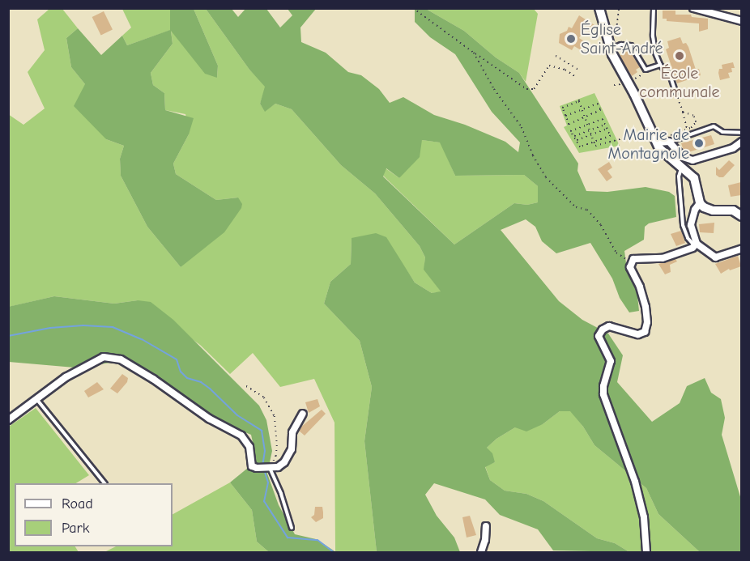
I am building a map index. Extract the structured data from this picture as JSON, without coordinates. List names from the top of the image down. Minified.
{"places":["Église Saint-André","École communale","Mairie de Montagnole"],"legend":["Road","Park"]}
